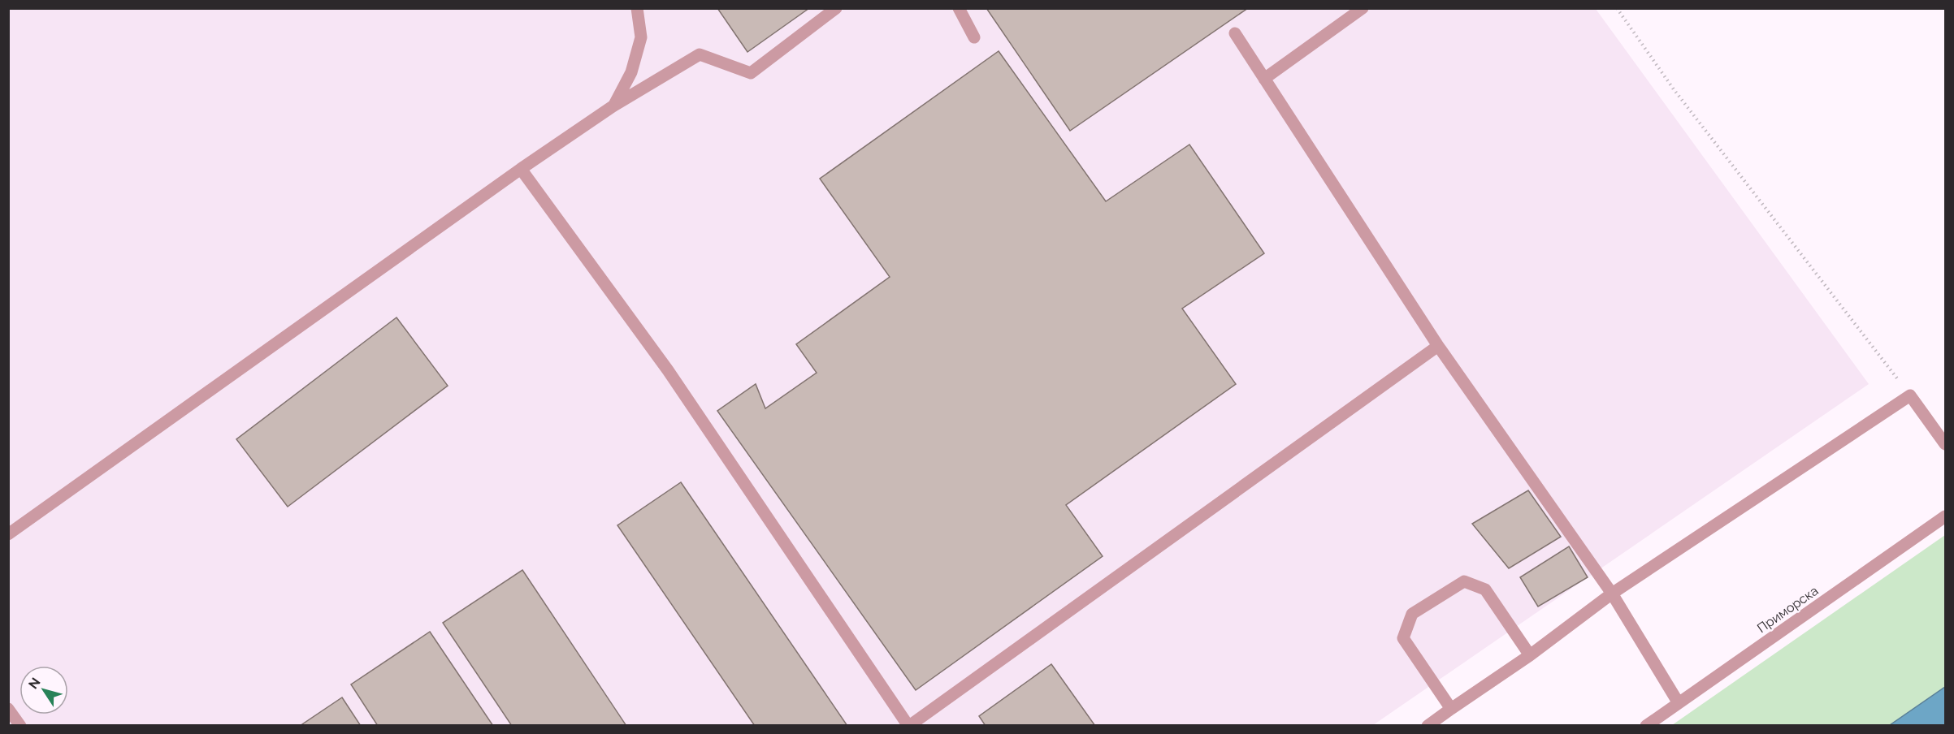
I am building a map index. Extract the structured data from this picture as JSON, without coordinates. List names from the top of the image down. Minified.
{"streets":{"street":["Приморска"]},"north":"top left"}
